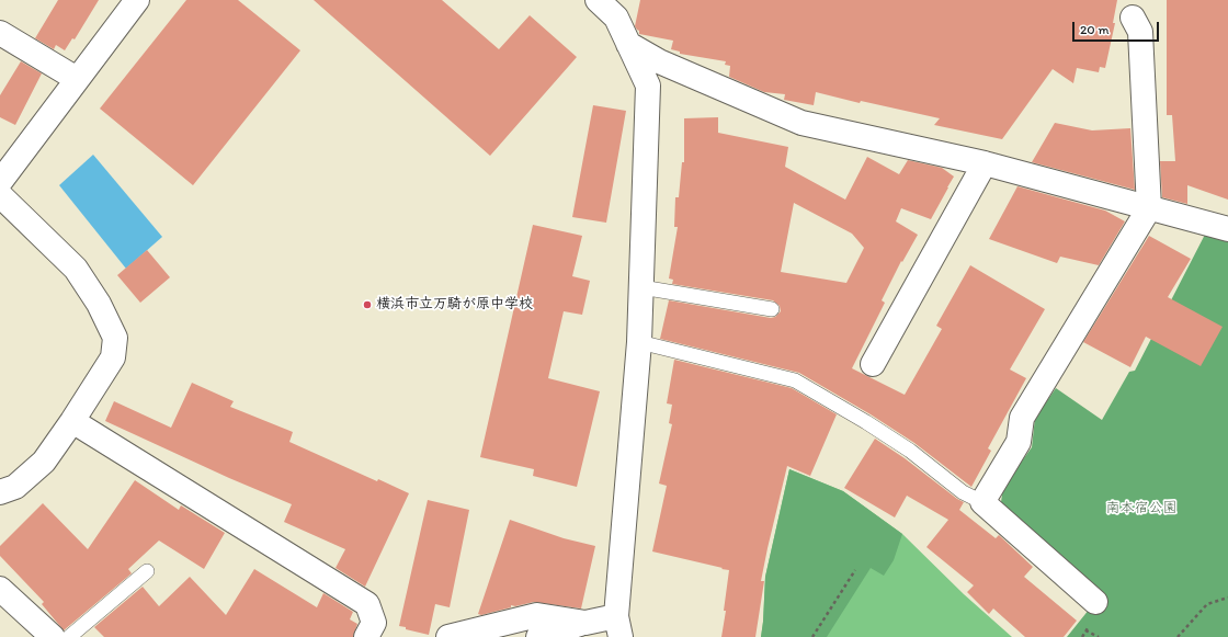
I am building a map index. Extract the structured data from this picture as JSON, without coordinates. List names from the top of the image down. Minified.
{"parks":["南本宿公園"],"places":["横浜市立万騎が原中学校"],"scale_bar":"20 m"}
